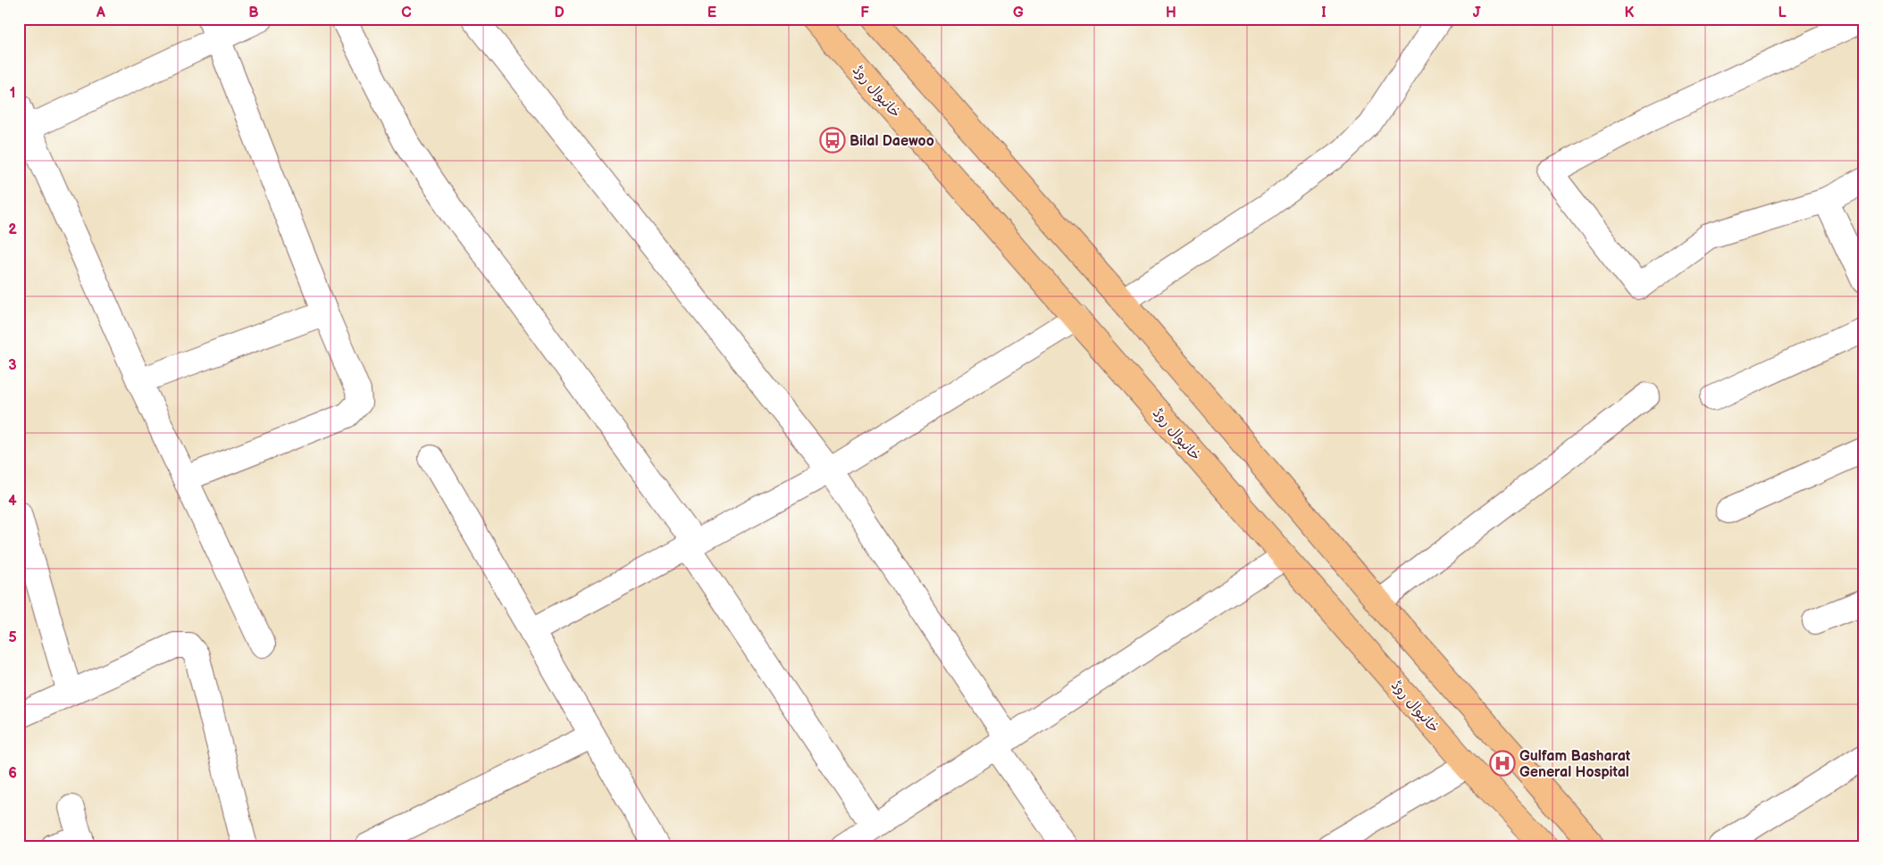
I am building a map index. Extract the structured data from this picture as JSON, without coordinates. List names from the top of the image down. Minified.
{"streets":{"main road":["خانیوال روڈ"]},"places":{"bus stop":["Bilal Daewoo"],"hospital":["Gulfam Basharat General Hospital"]},"grid":{"columns":["A","B","C","D","E","F","G","H","I","J","K","L"],"rows":["1","2","3","4","5","6"]}}
